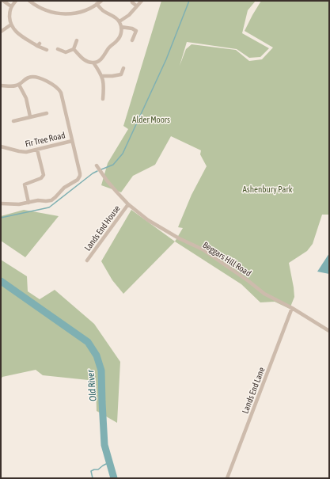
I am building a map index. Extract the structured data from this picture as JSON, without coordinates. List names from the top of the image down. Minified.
{"streets":{"street":["Fir Tree Road","Lands End House","Beggars Hill Road","Lands End Lane"]},"crossings":[["Lands End House","Beggars Hill Road"],["Beggars Hill Road","Lands End Lane"]],"water":["Old River"],"parks":["Alder Moors","Ashenbury Park"]}
